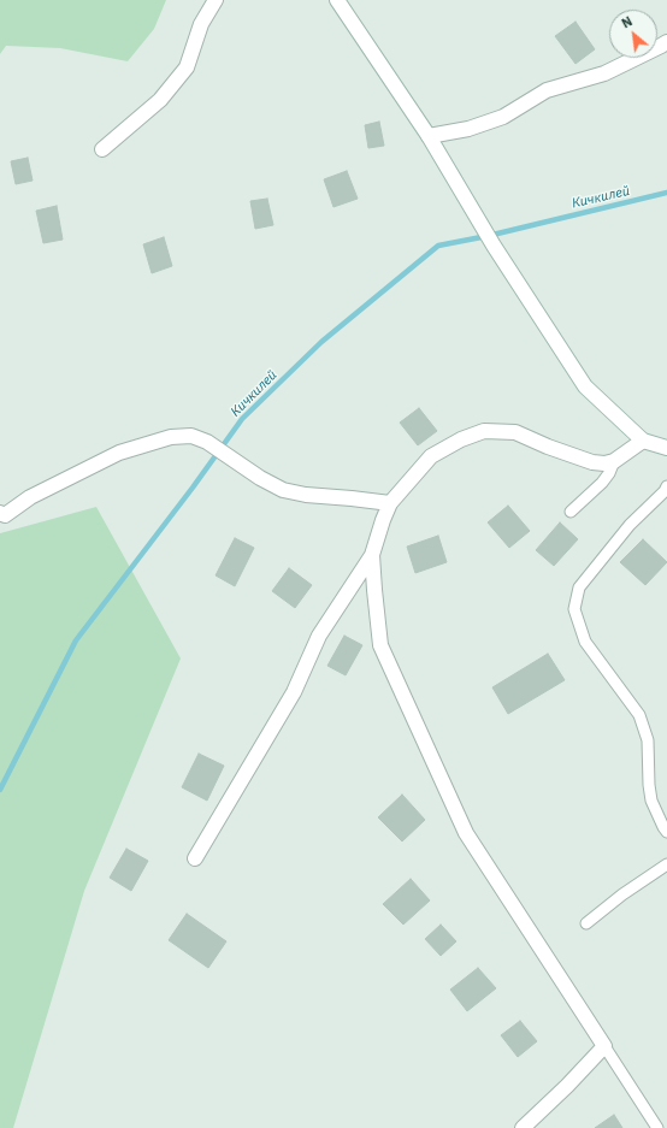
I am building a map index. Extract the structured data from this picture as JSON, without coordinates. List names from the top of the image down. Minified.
{"water":["Кичкилей"],"north":"top left"}
